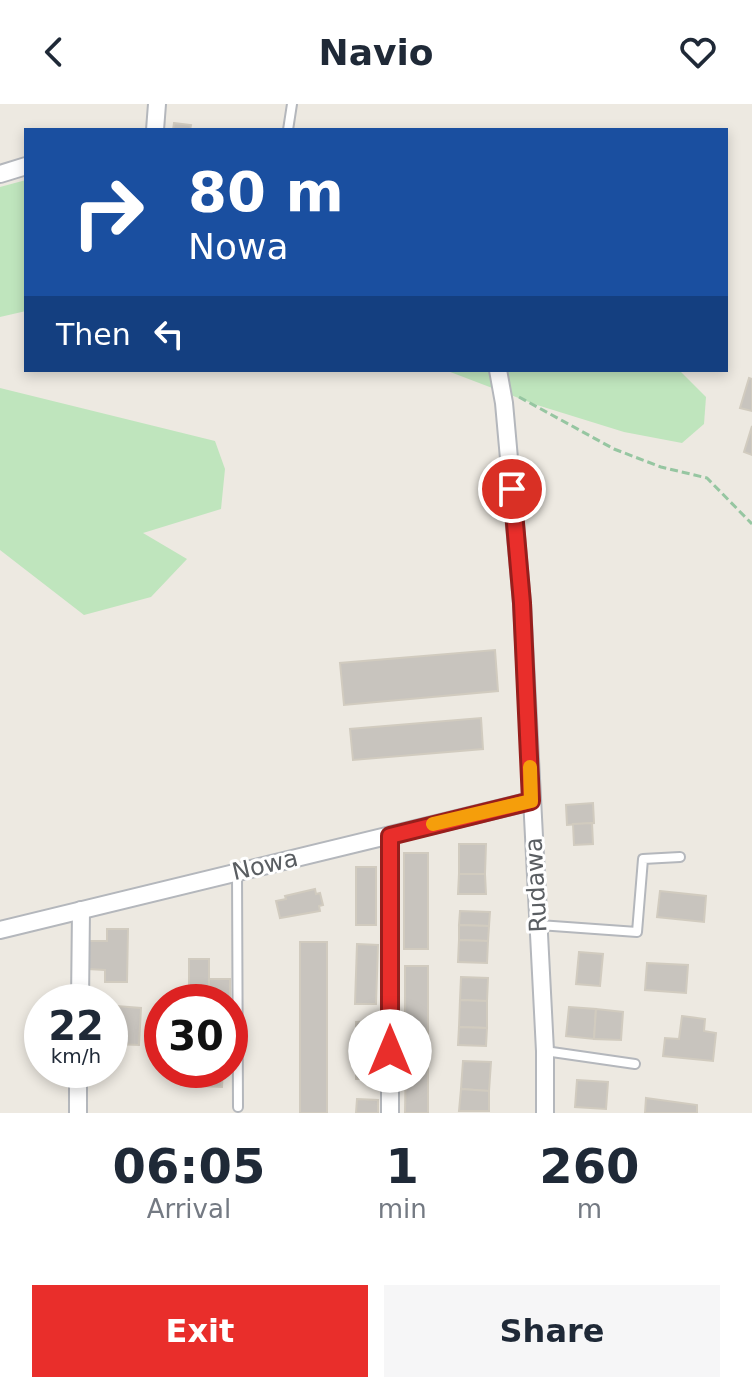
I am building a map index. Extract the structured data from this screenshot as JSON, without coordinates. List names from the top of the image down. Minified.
{"streets":{"street":["Nowa","Rudawa"]},"crossings":[["Nowa","Rudawa"]],"page":{"header":"Navio","turn":["80 m","Nowa"],"then":"Then","speed":"22 km/h","limit":"30","eta":["06:05","Arrival","1","min","260","m"],"buttons":["Exit","Share"]}}
